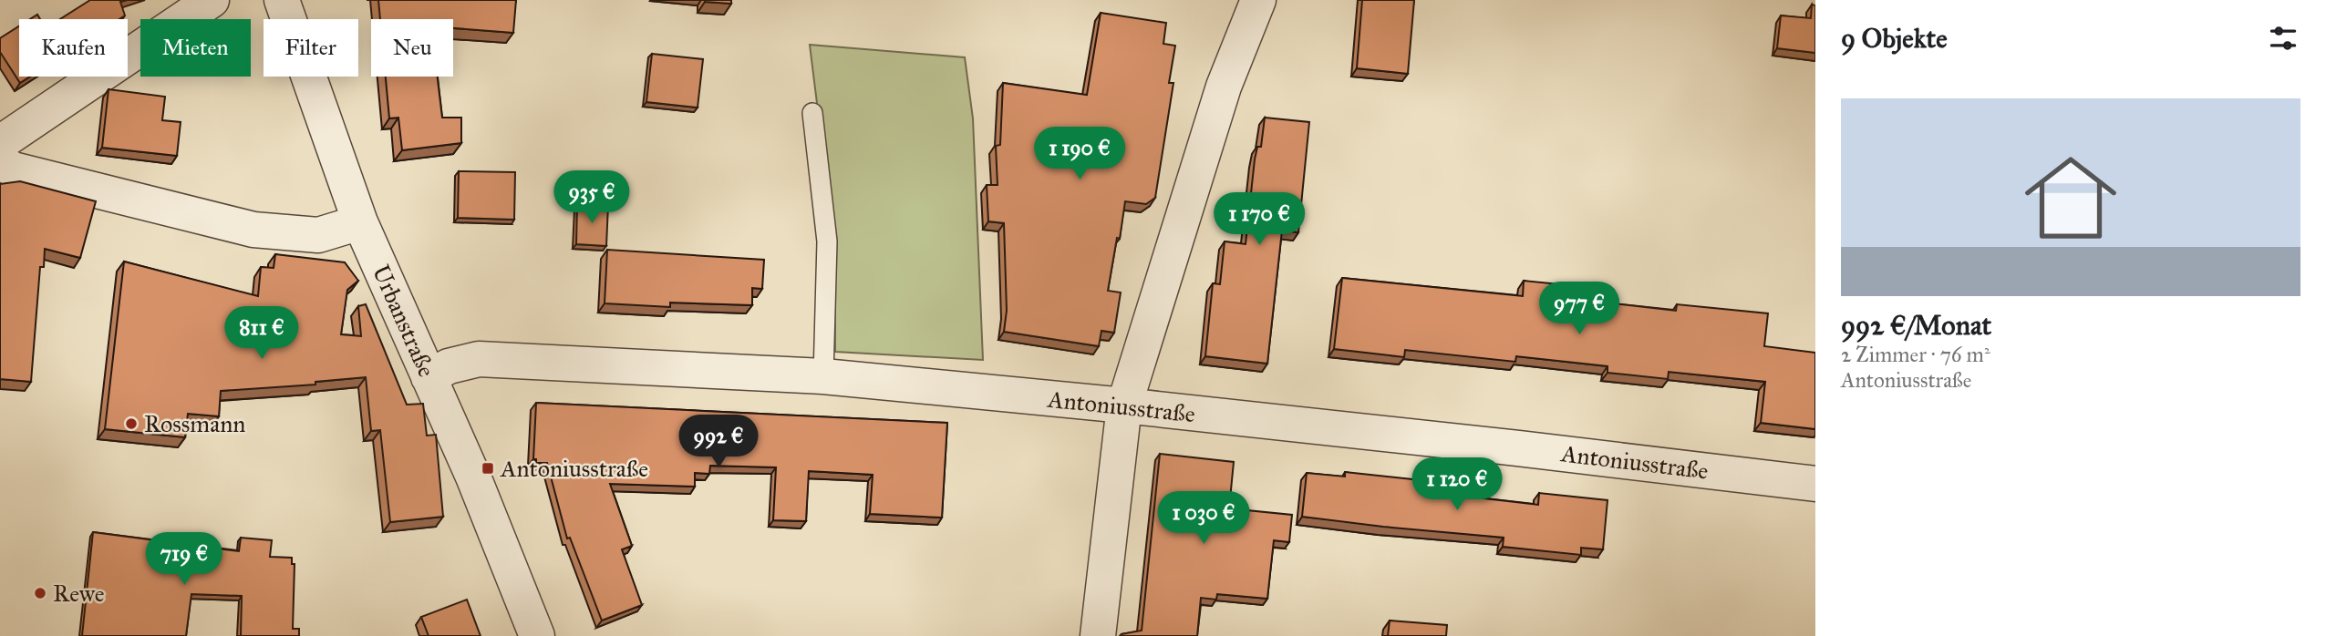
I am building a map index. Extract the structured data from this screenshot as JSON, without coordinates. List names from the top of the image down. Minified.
{"streets":{"street":["Urbanstraße","Antoniusstraße"]},"crossings":[["Urbanstraße","Antoniusstraße"]],"places":{"other":["Rossmann","Rewe"],"transit":["Antoniusstraße"]},"page":{"heading":"9 Objekte","chip":["Kaufen","Mieten","Filter","Neu"],"list":[{"name":"992 €/Monat","note":"2 Zimmer · 76 m² · Antoniusstraße"}],"price":["1 190 €","935 €","1 170 €","977 €","811 €","992 €","1 120 €","1 030 €","719 €"]}}
